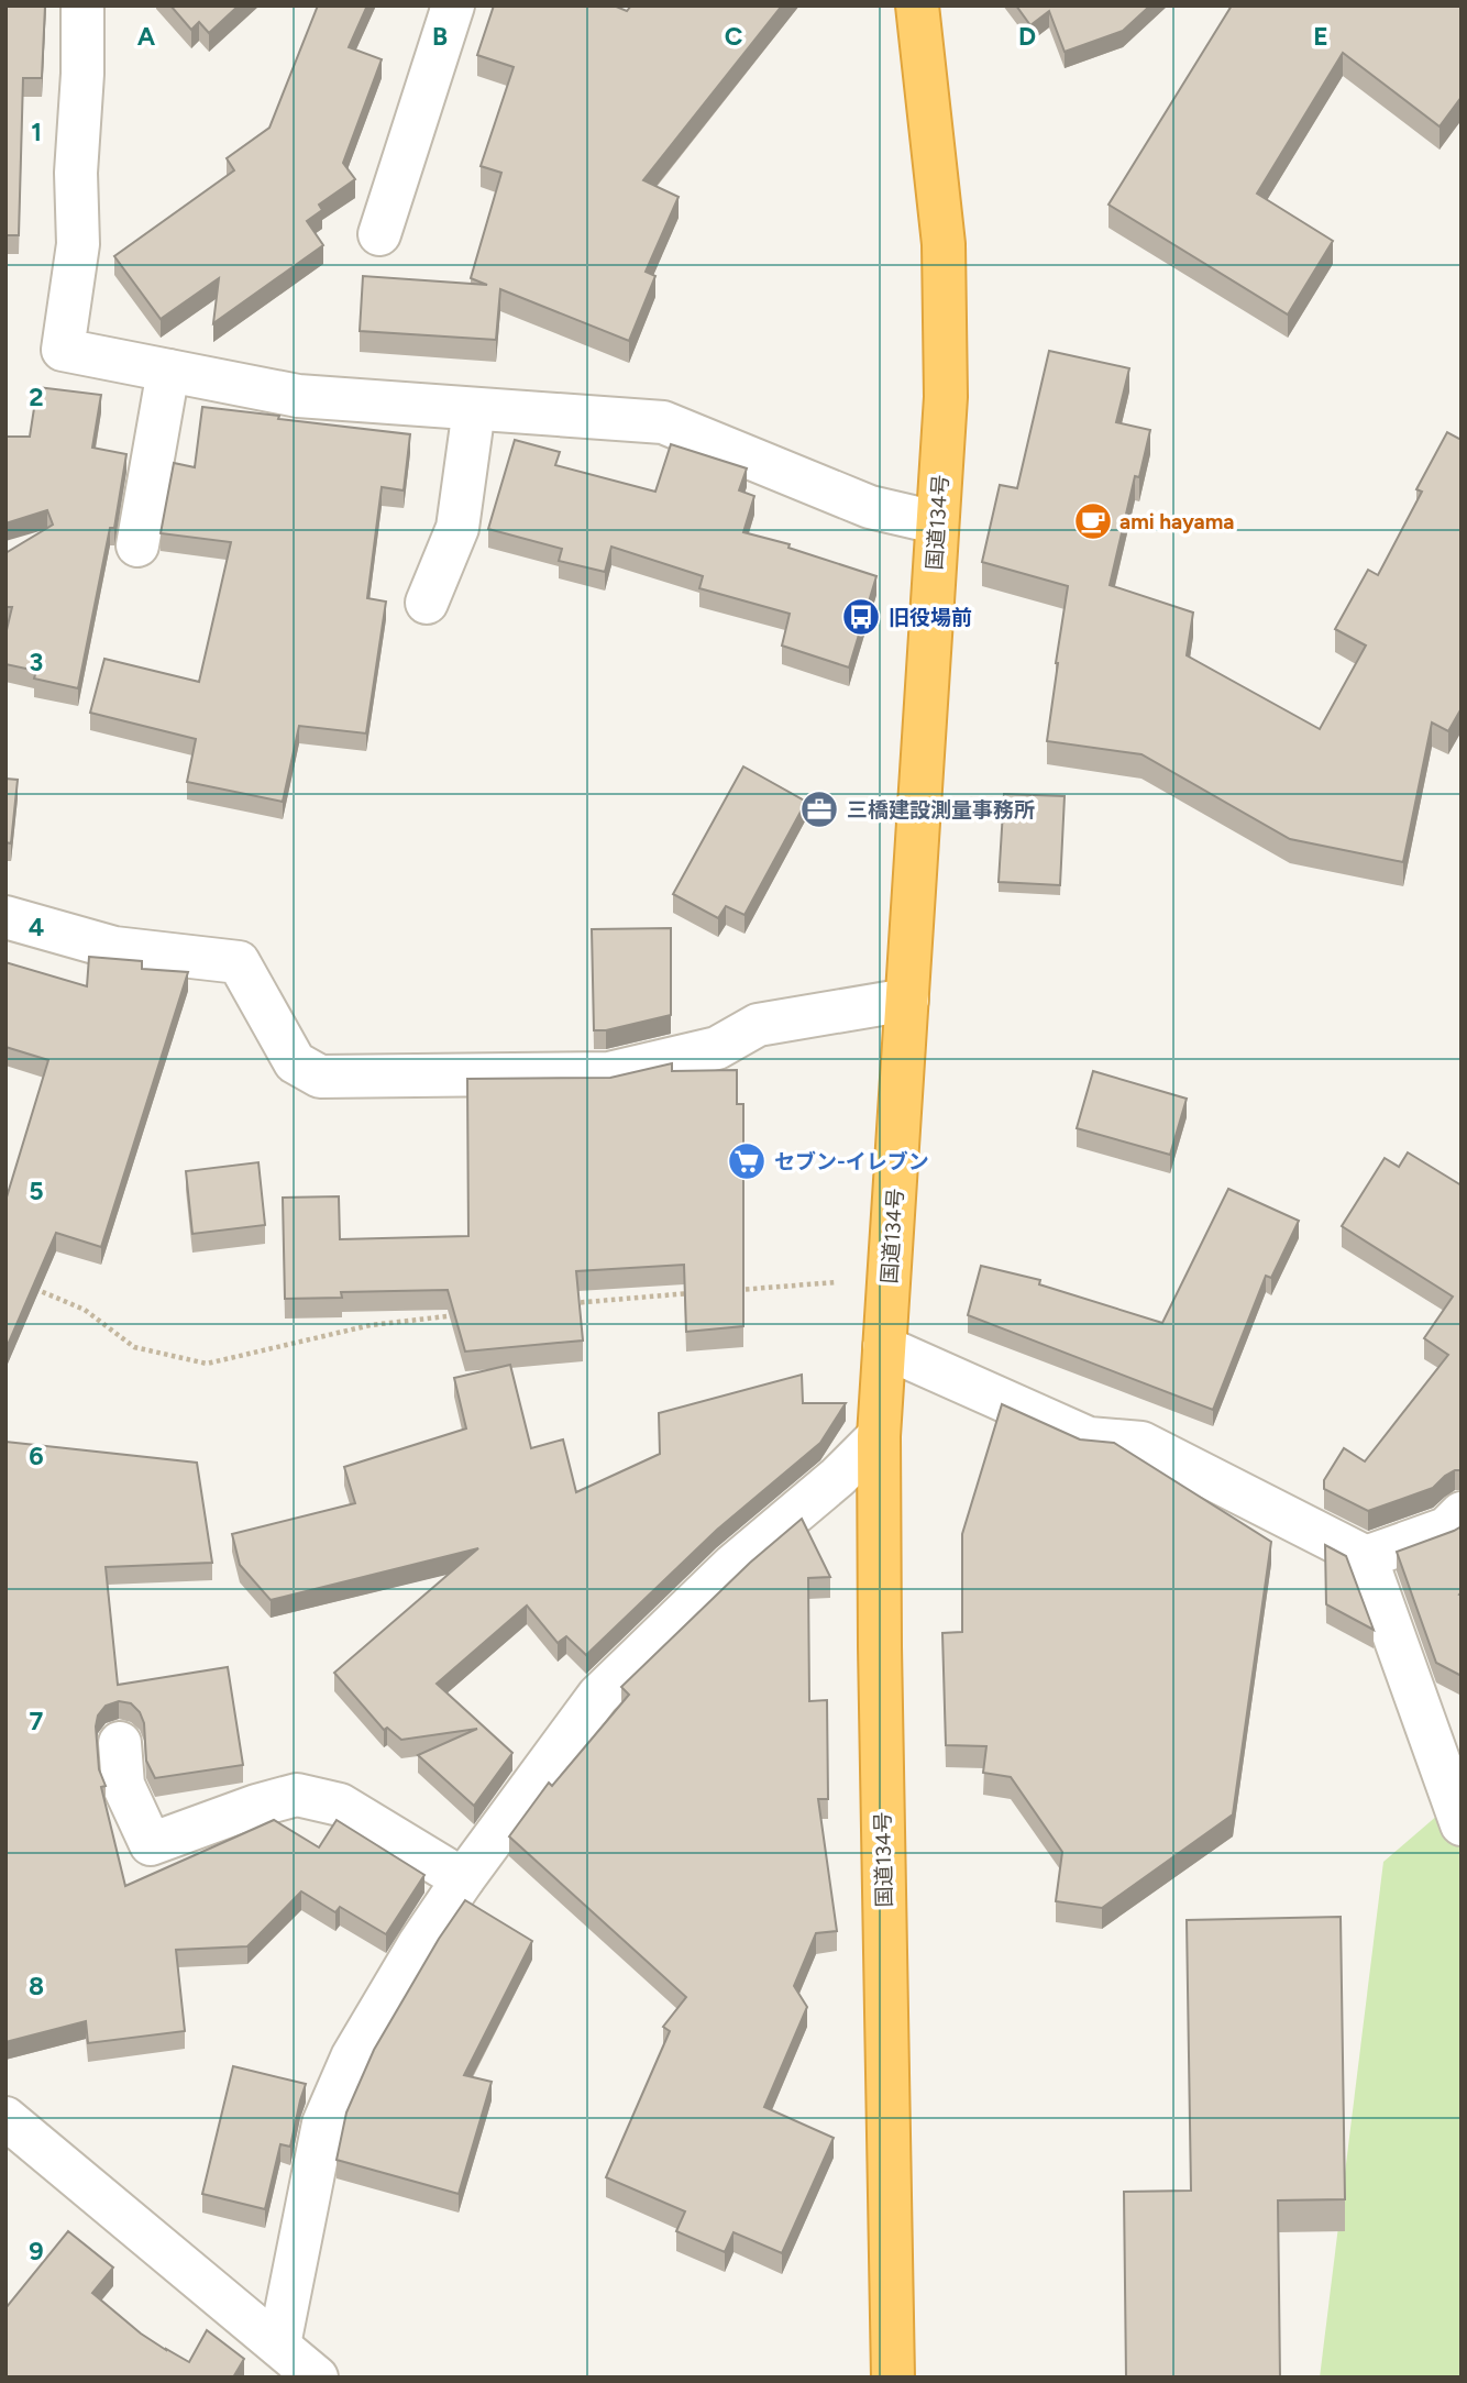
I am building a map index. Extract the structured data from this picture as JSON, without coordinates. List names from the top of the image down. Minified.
{"streets":{"highway":["国道134号"]},"places":{"cafe":["ami hayama"],"bus stop":["旧役場前"],"office":["三橋建設測量事務所"],"supermarket":["セブン-イレブン"]},"grid":{"columns":["A","B","C","D","E"],"rows":["1","2","3","4","5","6","7","8","9"]}}
